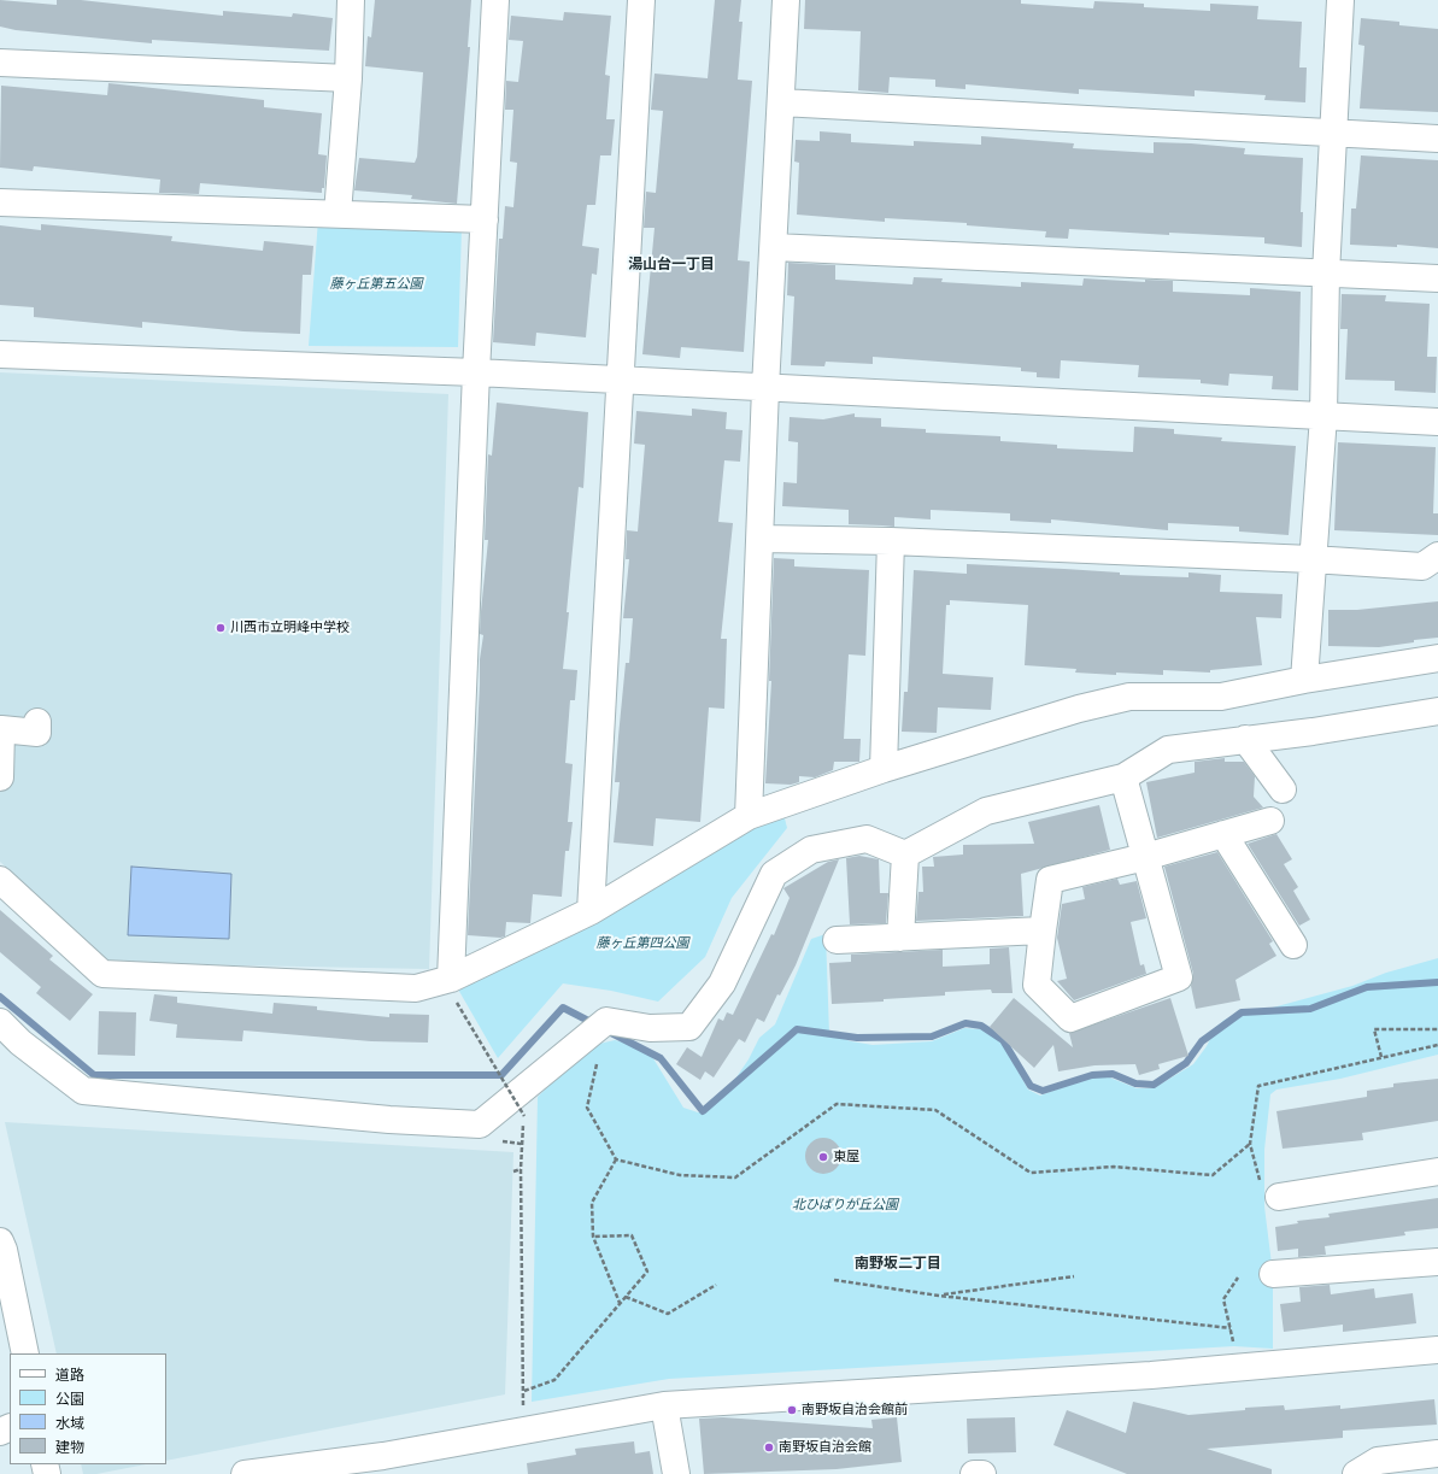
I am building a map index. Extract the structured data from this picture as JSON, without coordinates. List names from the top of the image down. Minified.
{"districts":["湯山台一丁目","南野坂二丁目"],"parks":["藤ヶ丘第五公園","藤ヶ丘第四公園","北ひばりが丘公園"],"places":["川西市立明峰中学校","東屋","南野坂自治会館前","南野坂自治会館"],"legend":["道路","公園","水域","建物"]}
